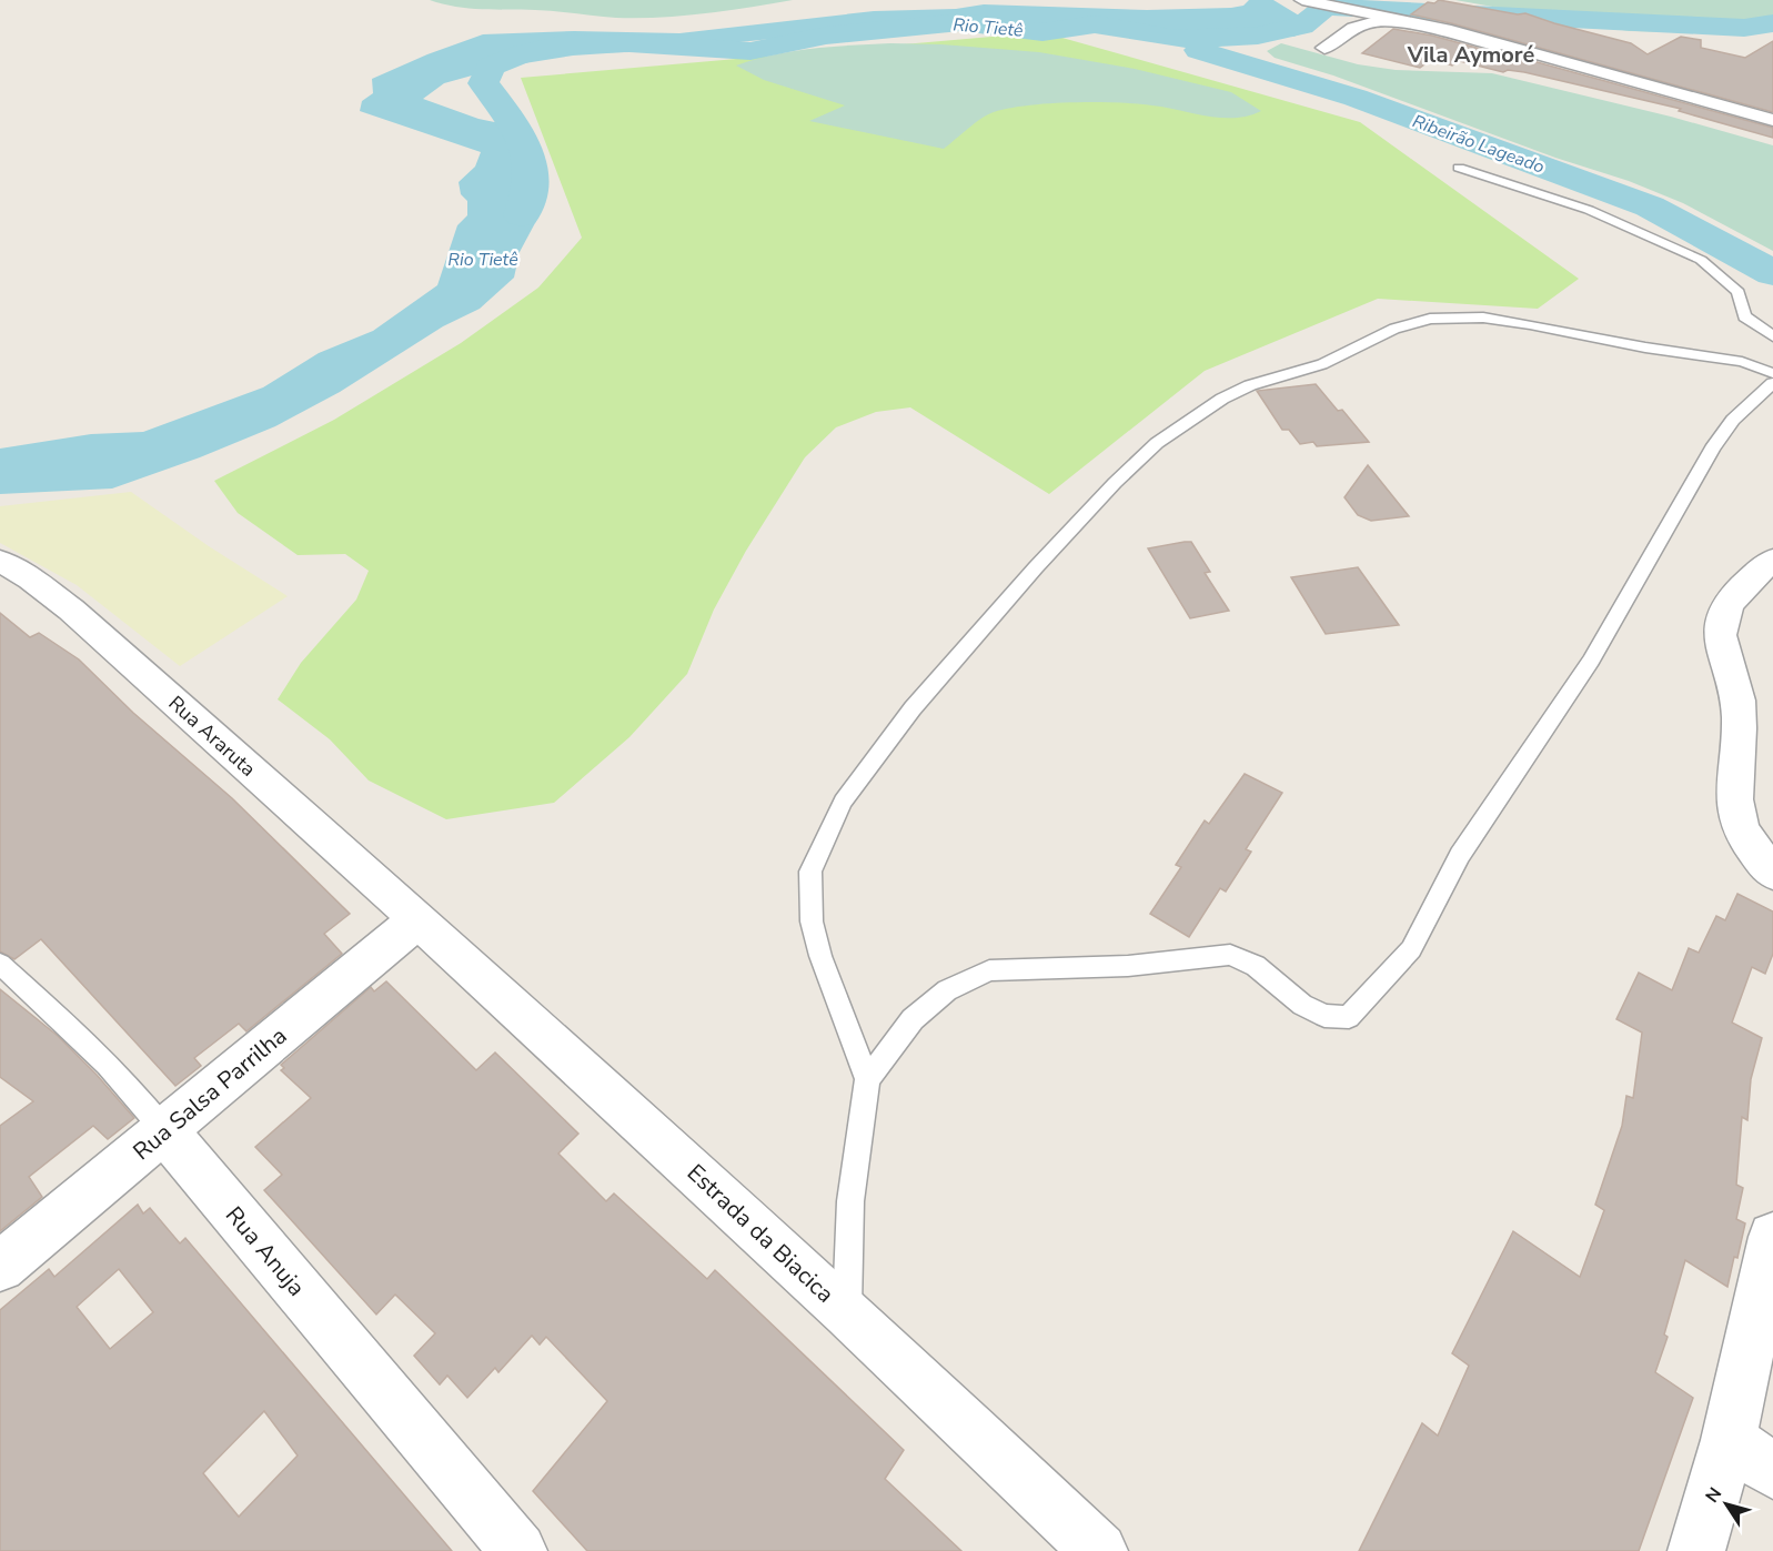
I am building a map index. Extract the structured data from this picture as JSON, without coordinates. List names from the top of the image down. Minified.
{"streets":{"street":["Rua Araruta","Rua Salsa Parrilha","Estrada da Biacica","Rua Anuja"]},"crossings":[["Rua Araruta","Rua Salsa Parrilha"],["Rua Araruta","Estrada da Biacica"],["Rua Salsa Parrilha","Estrada da Biacica"],["Rua Salsa Parrilha","Rua Anuja"]],"districts":["Vila Aymoré"],"water":["Rio Tietê","Ribeirão Lageado"],"north":"top left"}
